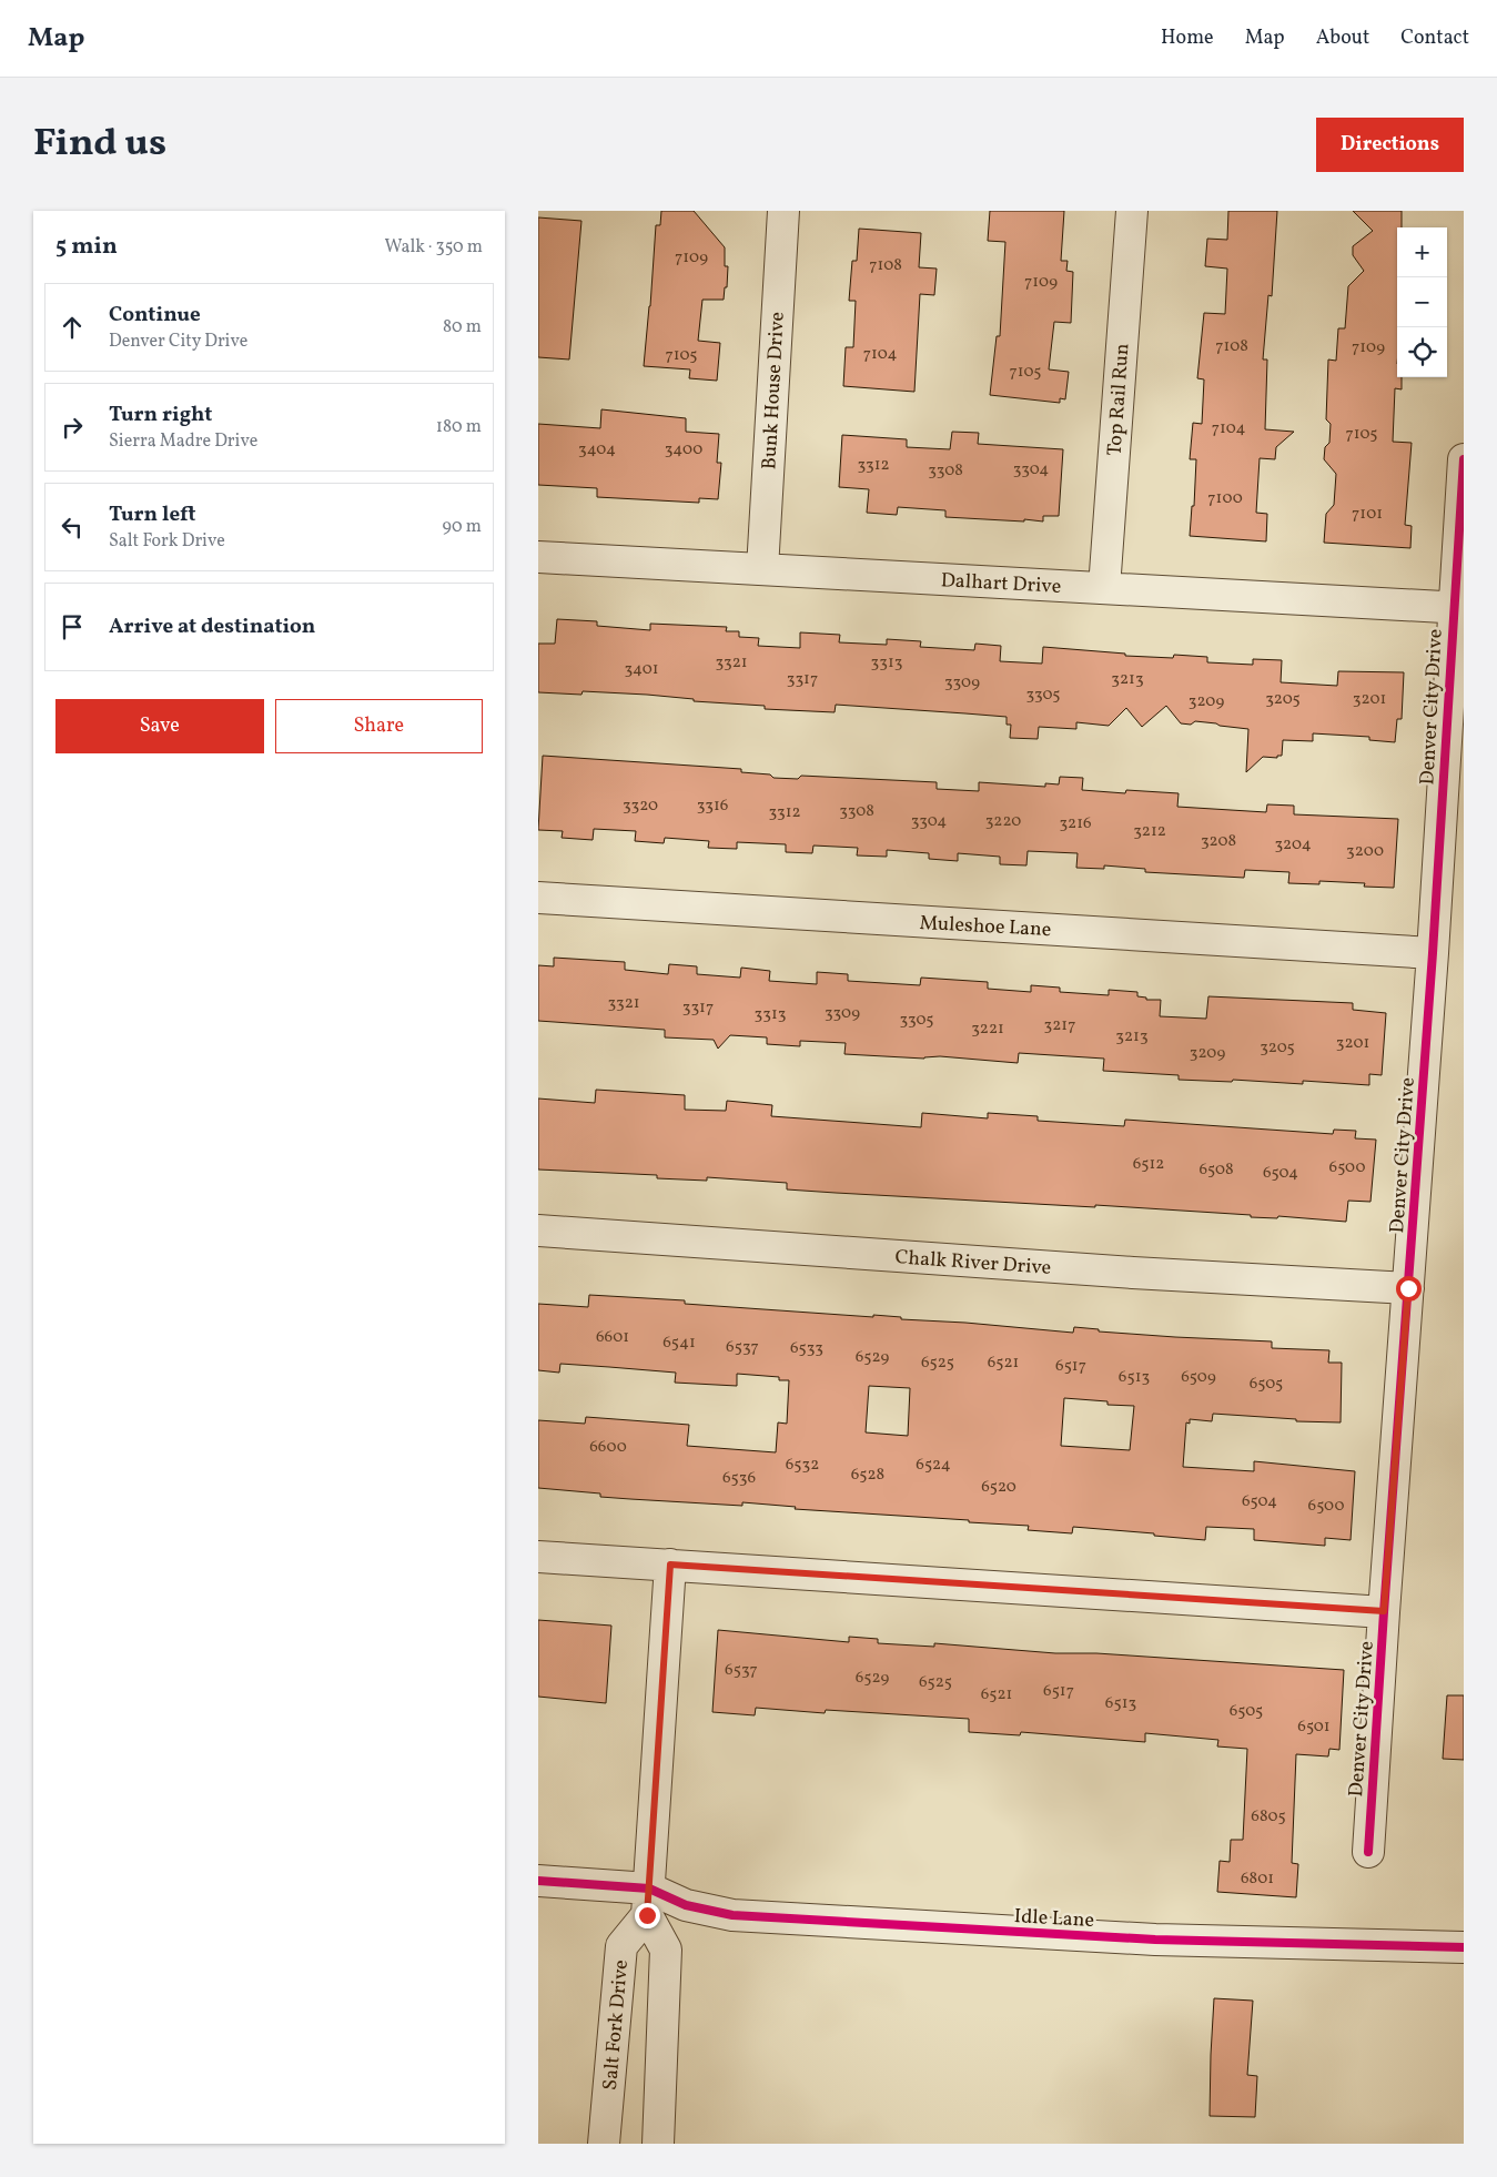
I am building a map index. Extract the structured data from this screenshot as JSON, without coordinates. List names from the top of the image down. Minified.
{"streets":{"street":["Bunk House Drive","Top Rail Run","Dalhart Drive","Denver City Drive","Muleshoe Lane","Chalk River Drive","Idle Lane","Salt Fork Drive"]},"crossings":[["Bunk House Drive","Dalhart Drive"],["Top Rail Run","Dalhart Drive"],["Dalhart Drive","Denver City Drive"],["Denver City Drive","Muleshoe Lane"],["Denver City Drive","Chalk River Drive"],["Idle Lane","Salt Fork Drive"]],"house_numbers":["7109","7108","7109","7108","7109","7104","7105","7105","7104","7105","3404","3400","3312","3304","3308","7100","7101","3321","3313","3401","3317","3213","3309","3305","3205","3201","3209","3320","3316","3308","3312","3304","3220","3216","3212","3208","3204","3200","3321","3317","3309","3313","3305","3217","3221","3213","3201","3205","3209","6512","6500","6508","6504","6601","6541","6537","6533","6529","6525","6521","6517","6513","6509","6505","6600","6532","6524","6528","6536","6520","6504","6500","6537","6529","6525","6517","6521","6513","6505","6501","6805","6801"],"page":{"header":"Map","nav":["Home","Map","About","Contact"],"title":"Find us","buttons":["Directions",["Save","Share"]],"heading":["5 min","Walk · 350 m"],"map_buttons":["+","−"],"list":[["Continue","Denver City Drive","80 m"],["Turn right","Sierra Madre Drive","180 m"],["Turn left","Salt Fork Drive","90 m"],"Arrive at destination"]}}
